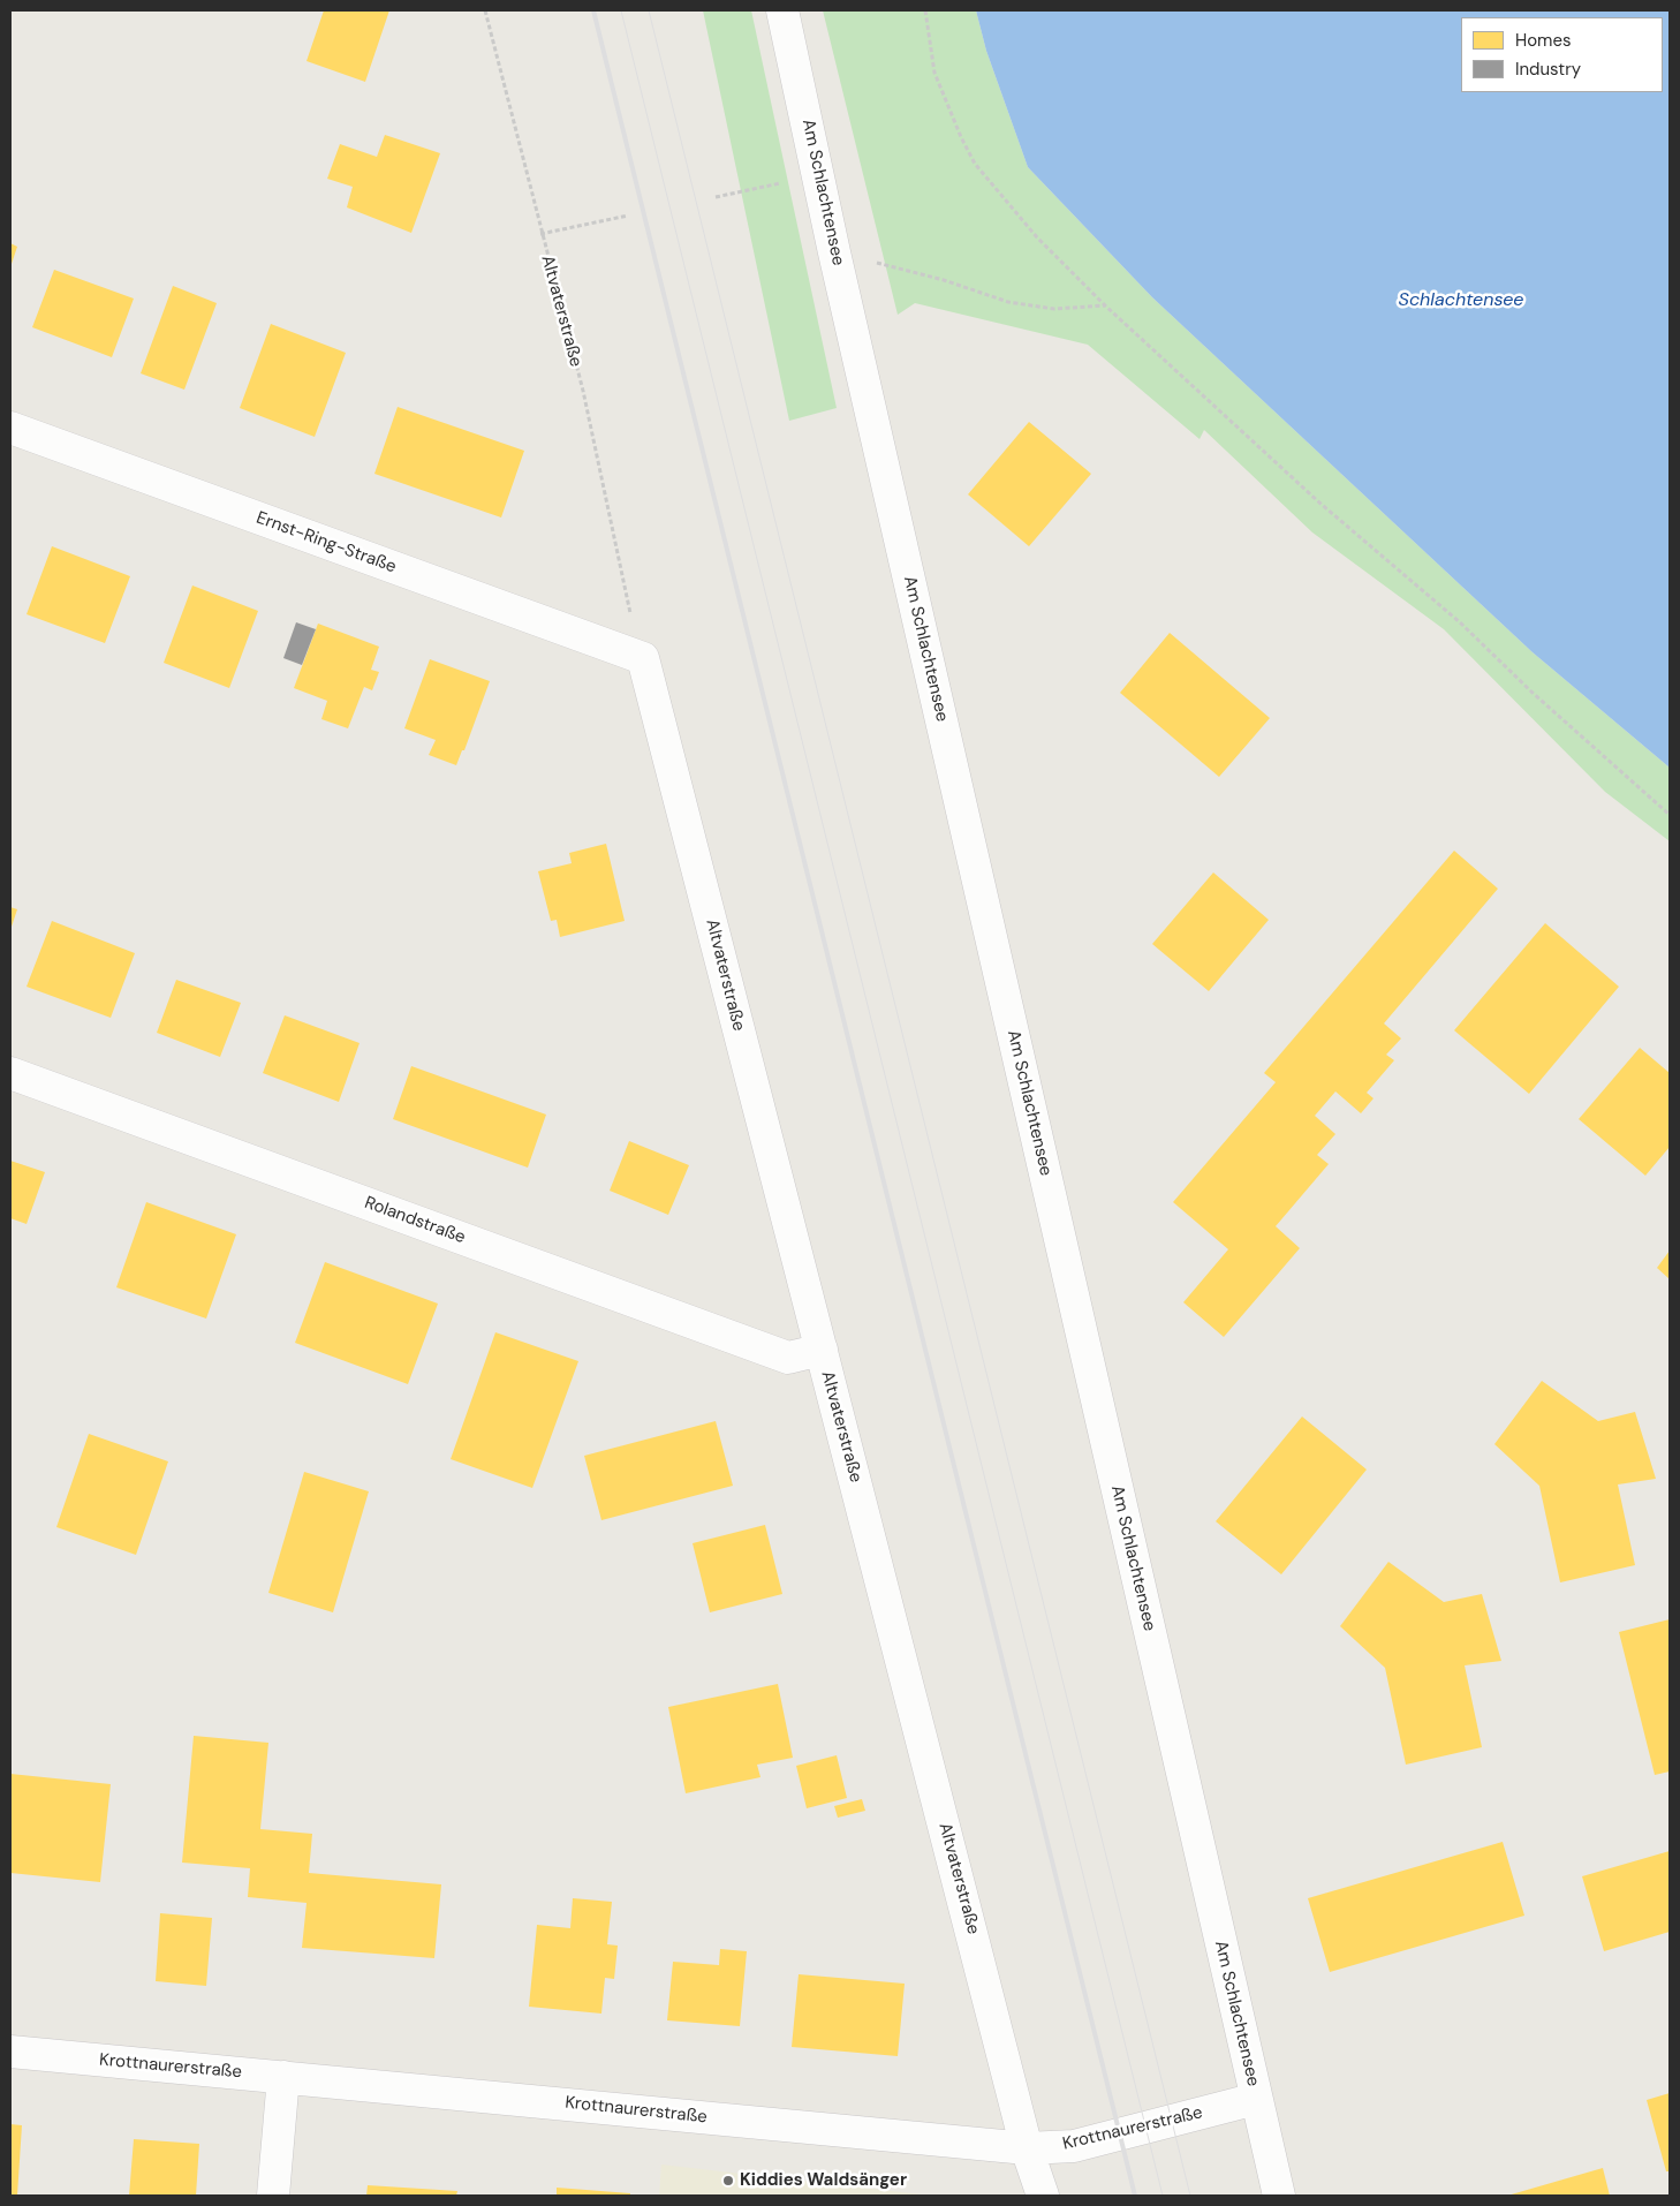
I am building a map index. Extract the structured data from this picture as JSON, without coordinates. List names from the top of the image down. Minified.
{"streets":{"street":["Am Schlachtensee","Altvaterstraße","Ernst-Ring-Straße","Rolandstraße","Krottnaurerstraße"]},"crossings":[["Am Schlachtensee","Krottnaurerstraße"],["Altvaterstraße","Ernst-Ring-Straße"],["Altvaterstraße","Rolandstraße"],["Altvaterstraße","Krottnaurerstraße"]],"water":["Schlachtensee"],"places":["Kiddies Waldsänger"],"legend":["Homes","Industry"]}
